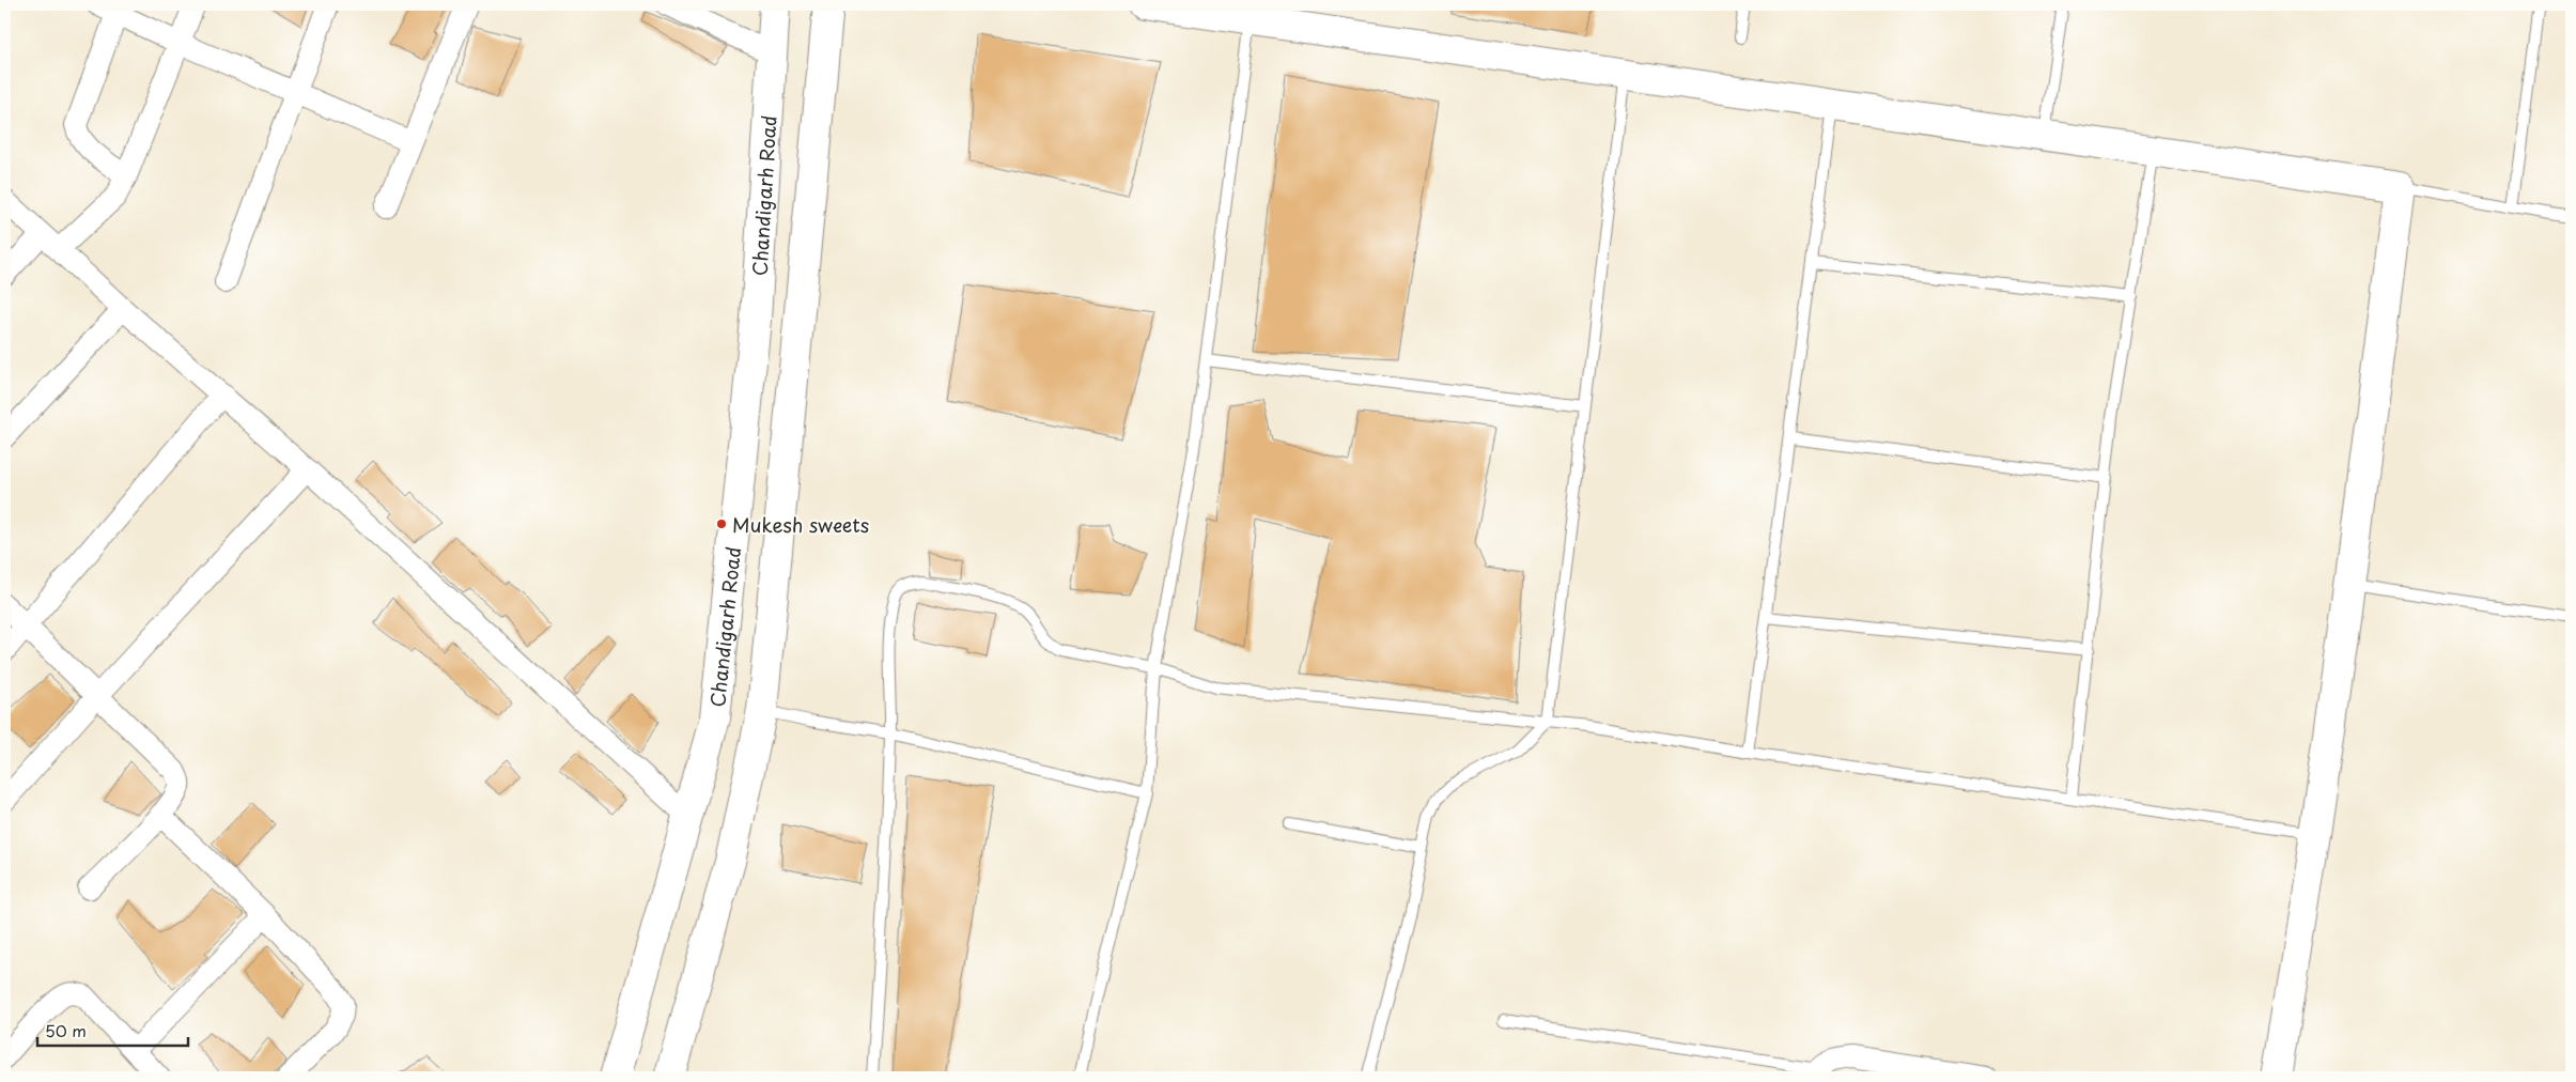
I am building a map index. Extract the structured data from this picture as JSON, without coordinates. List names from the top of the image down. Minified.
{"streets":{"street":["Chandigarh Road"]},"places":["Mukesh sweets"],"scale_bar":"50 m"}
